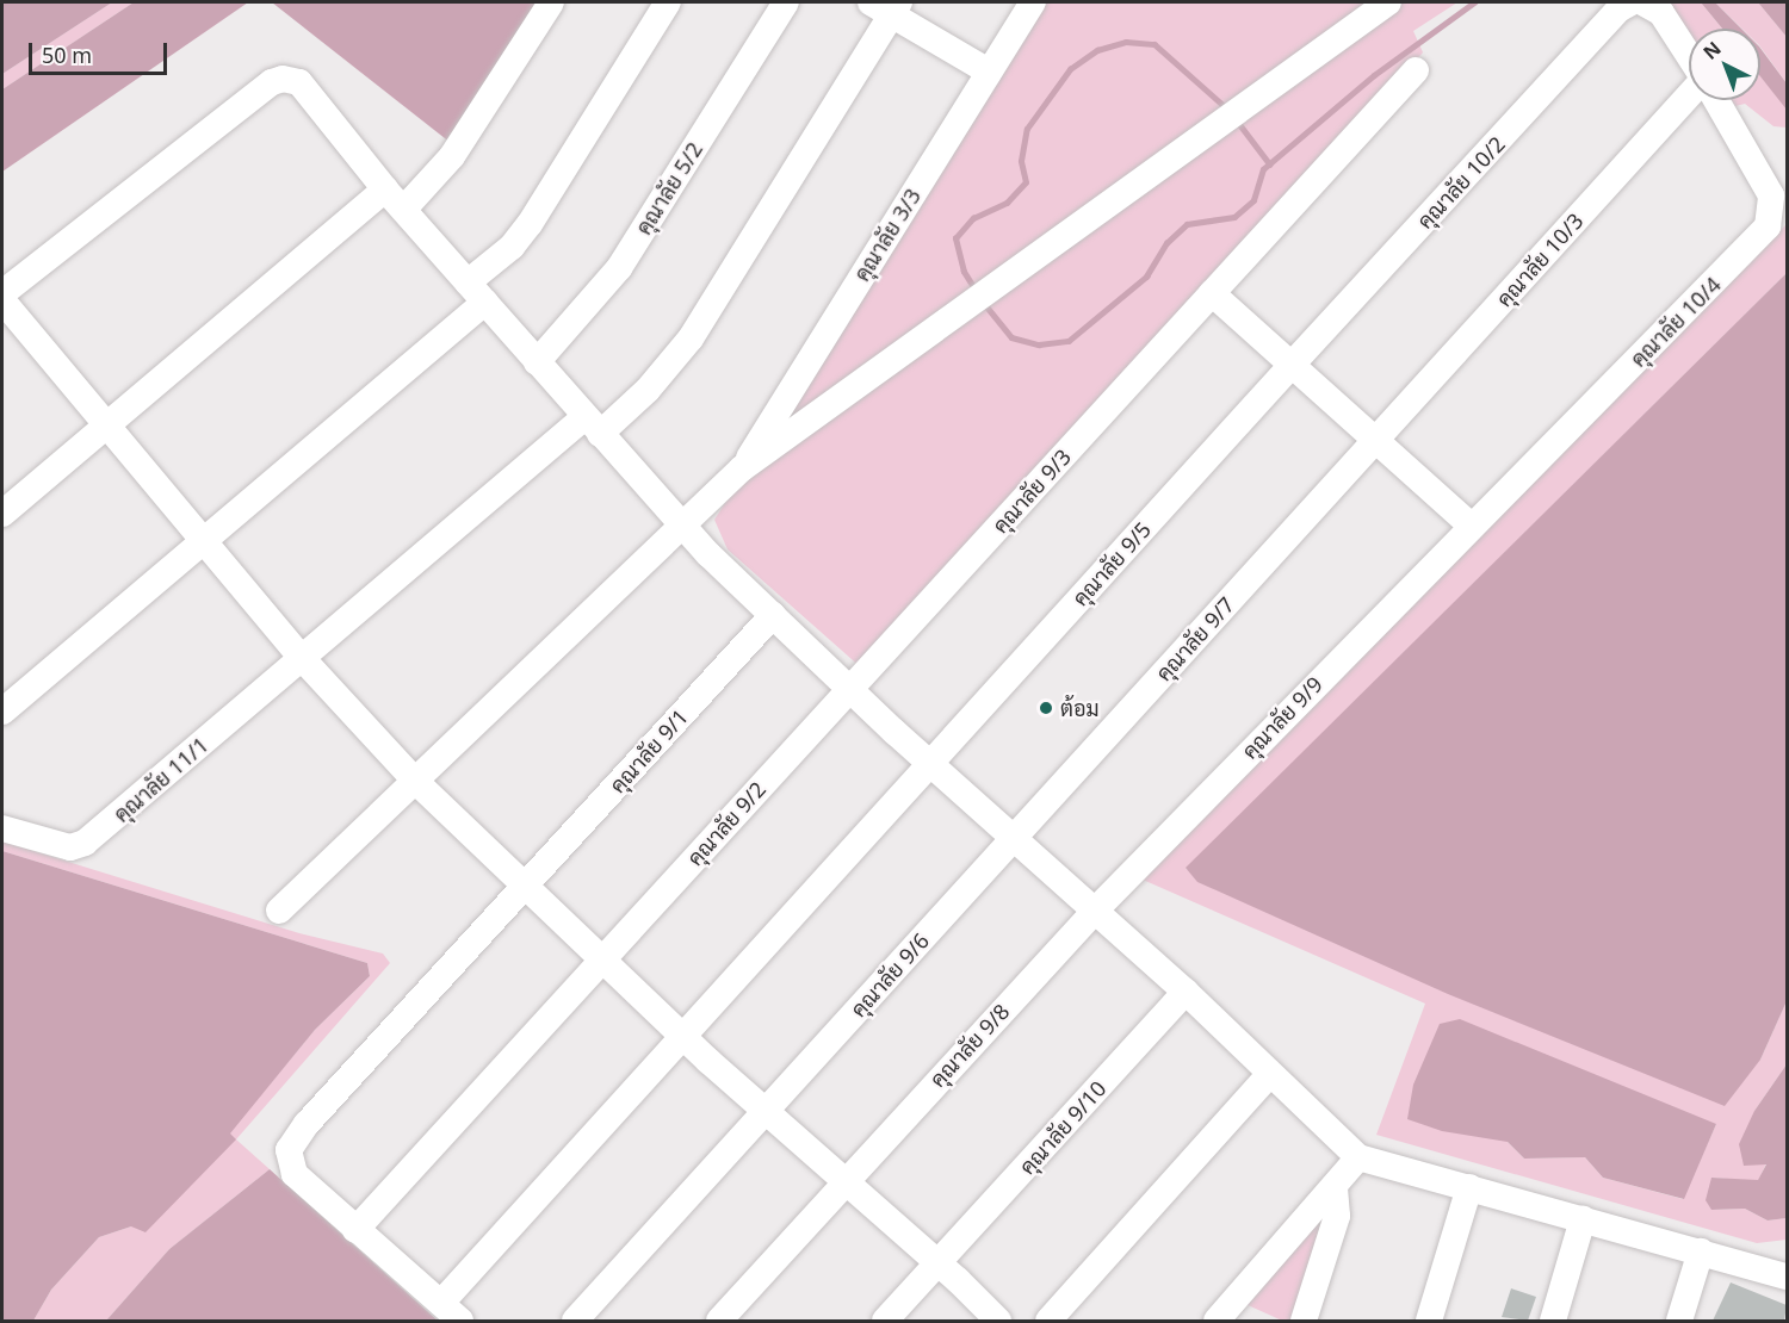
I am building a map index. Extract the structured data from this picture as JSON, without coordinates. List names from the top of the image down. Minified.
{"streets":{"street":["คุณาลัย 10/2","คุณาลัย 5/2","คุณาลัย 3/3","คุณาลัย 10/3","คุณาลัย 10/4","คุณาลัย 9/3","คุณาลัย 9/5","คุณาลัย 9/7","คุณาลัย 9/9","คุณาลัย 9/1","คุณาลัย 11/1","คุณาลัย 9/2","คุณาลัย 9/6","คุณาลัย 9/8","คุณาลัย 9/10"]},"crossings":[["คุณาลัย 10/2","คุณาลัย 9/5"],["คุณาลัย 10/3","คุณาลัย 9/7"],["คุณาลัย 10/4","คุณาลัย 9/9"],["คุณาลัย 9/3","คุณาลัย 9/2"],["คุณาลัย 9/7","คุณาลัย 9/6"],["คุณาลัย 9/9","คุณาลัย 9/8"],["คุณาลัย 9/1","คุณาลัย 9/2"]],"places":["ต้อม"],"scale_bar":"50 m","north":"top left"}
